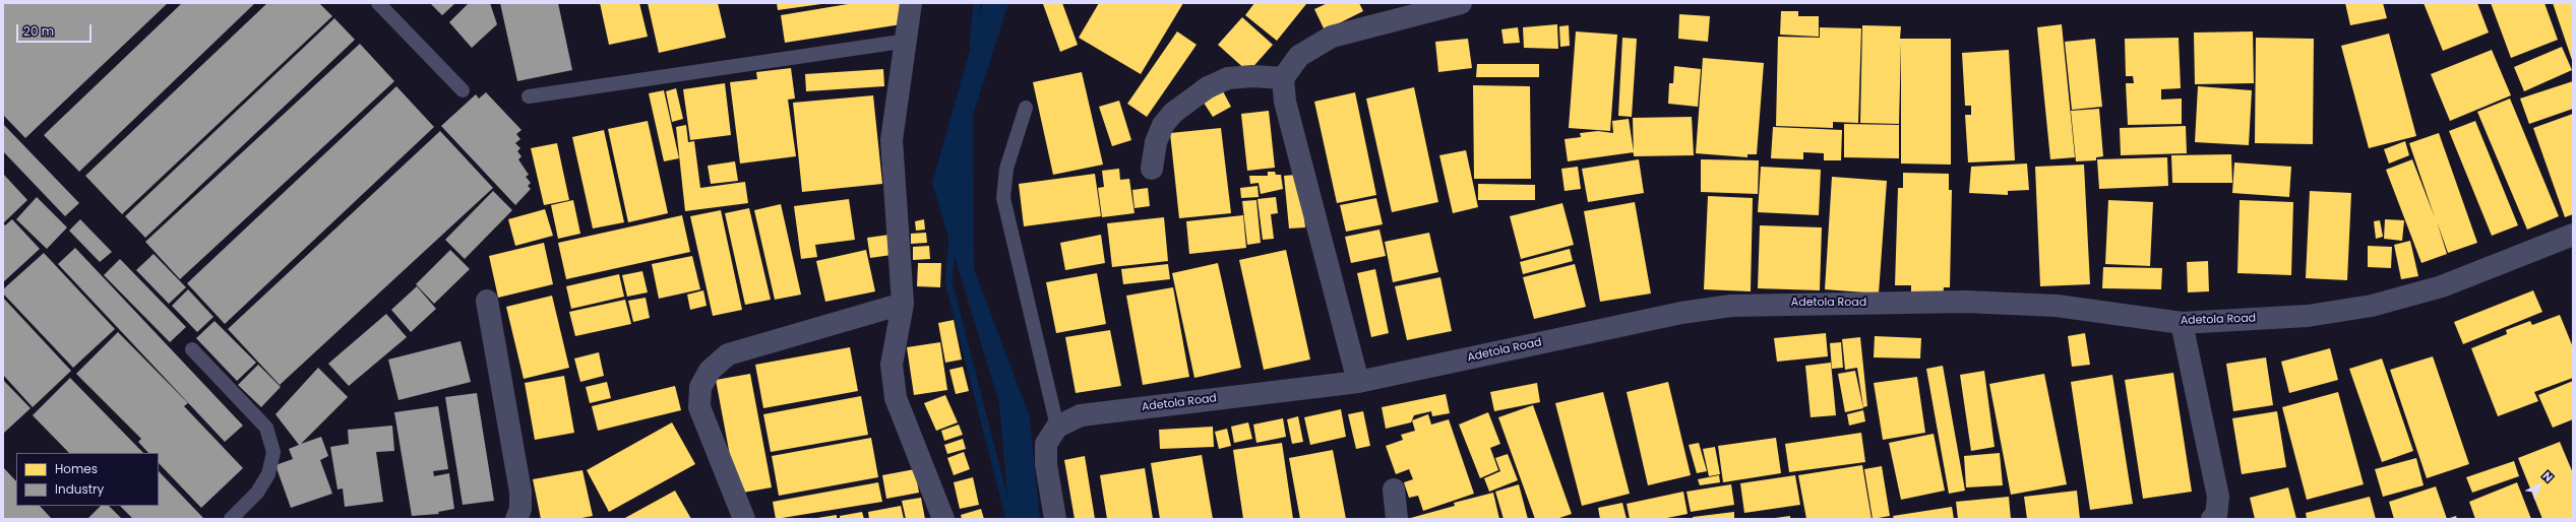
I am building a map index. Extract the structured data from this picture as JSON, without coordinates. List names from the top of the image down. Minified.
{"streets":{"street":["Adetola Road"]},"legend":["Homes","Industry"],"scale_bar":"20 m","north":"top right"}
